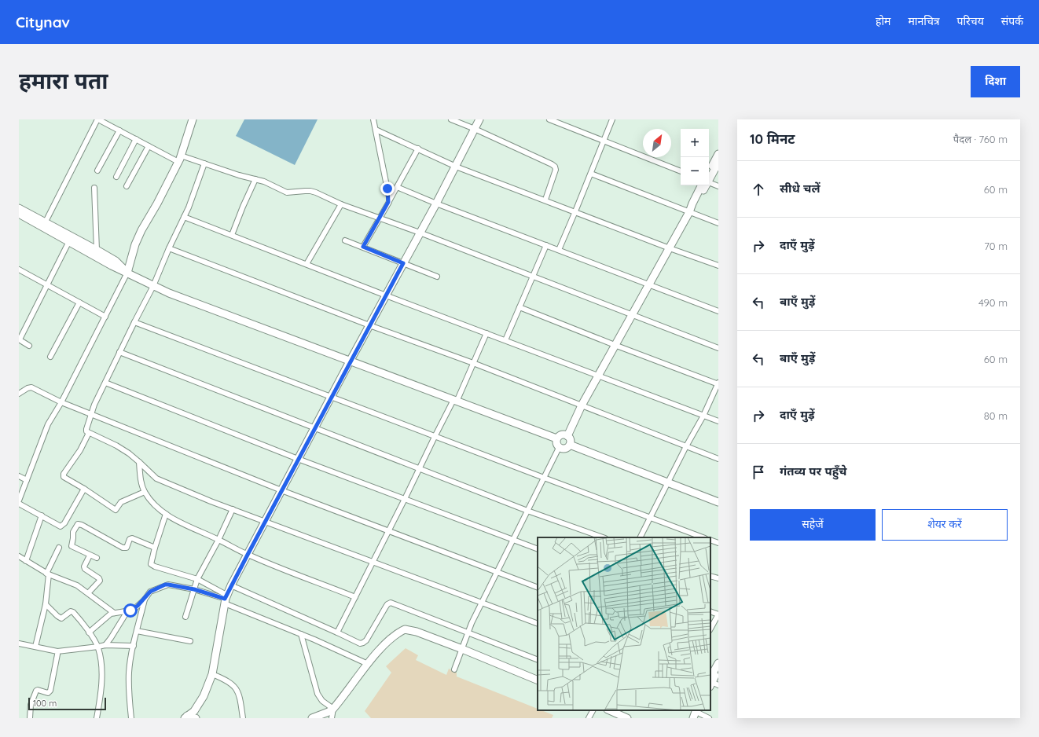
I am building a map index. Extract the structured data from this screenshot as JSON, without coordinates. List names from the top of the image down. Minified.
{"scale_bar":"100 m","north":"top right","page":{"header":"Citynav","nav":["होम","मानचित्र","परिचय","संपर्क"],"buttons":["दिशा",["सहेजें","शेयर करें"]],"title":"हमारा पता","heading":["10 मिनट","पैदल · 760 m"],"map_buttons":["+","−"],"list":[["सीधे चलें","60 m"],["दाएँ मुड़ें","70 m"],["बाएँ मुड़ें","490 m"],["बाएँ मुड़ें","60 m"],["दाएँ मुड़ें","80 m"],"गंतव्य पर पहुँचे"],"scale":"100 m"}}
